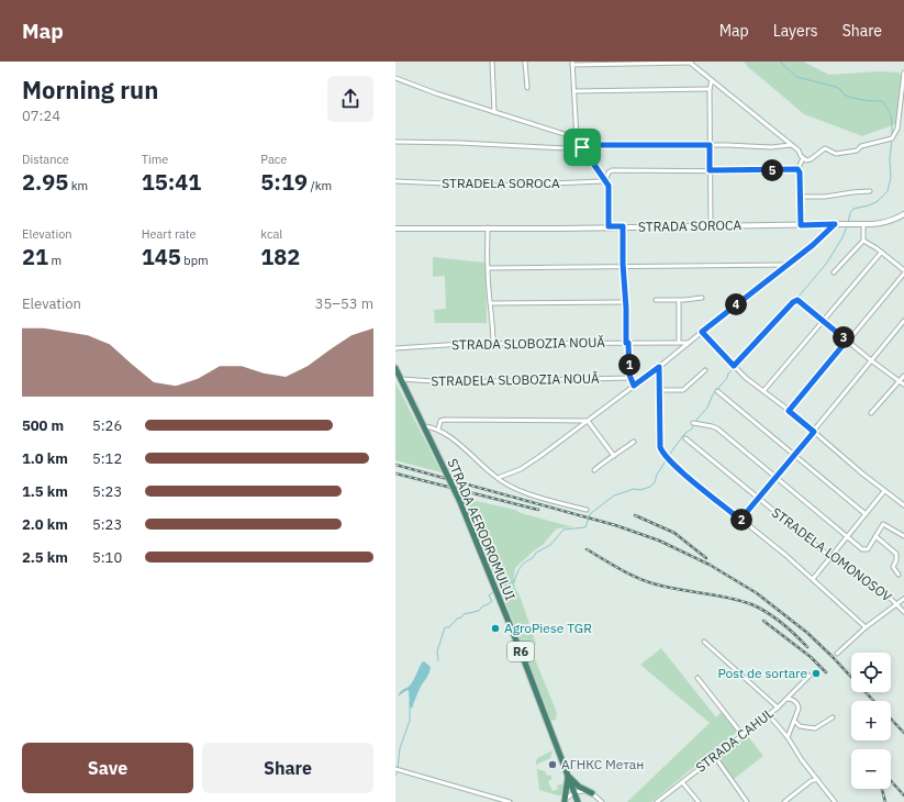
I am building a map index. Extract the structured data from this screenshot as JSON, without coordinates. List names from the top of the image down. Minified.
{"streets":{"highway":["STRADA AERODROMULUI","R6"],"street":["STRADELA SOROCА","STRADA SOROCA","STRADA SLOBOZIA NOUĂ","STRADELA SLOBOZIA NOUĂ","STRADELA LOMONOSOV","STRADA CAHUL"]},"crossings":[["STRADELA SLOBOZIA NOUĂ","STRADA AERODROMULUI"]],"places":["AgroPiese TGR","Post de sortare","АГНКС Метан"],"page":{"header":"Map","nav":["Map","Layers","Share"],"heading":["Morning run","07:24"],"stats":[["Distance","2.95 km"],["Time","15:41"],["Pace","5:19 /km"],["Elevation","21 m"],["Heart rate","145 bpm"],["kcal","182"]],"pins":["5","4","3","1","2"],"chart":["Elevation","35–53 m"],"list":[{"name":"500 m","note":"5:26"},{"name":"1.0 km","note":"5:12"},{"name":"1.5 km","note":"5:23"},{"name":"2.0 km","note":"5:23"},{"name":"2.5 km","note":"5:10"}],"map_buttons":["+","−"],"buttons":["Save","Share"]}}
